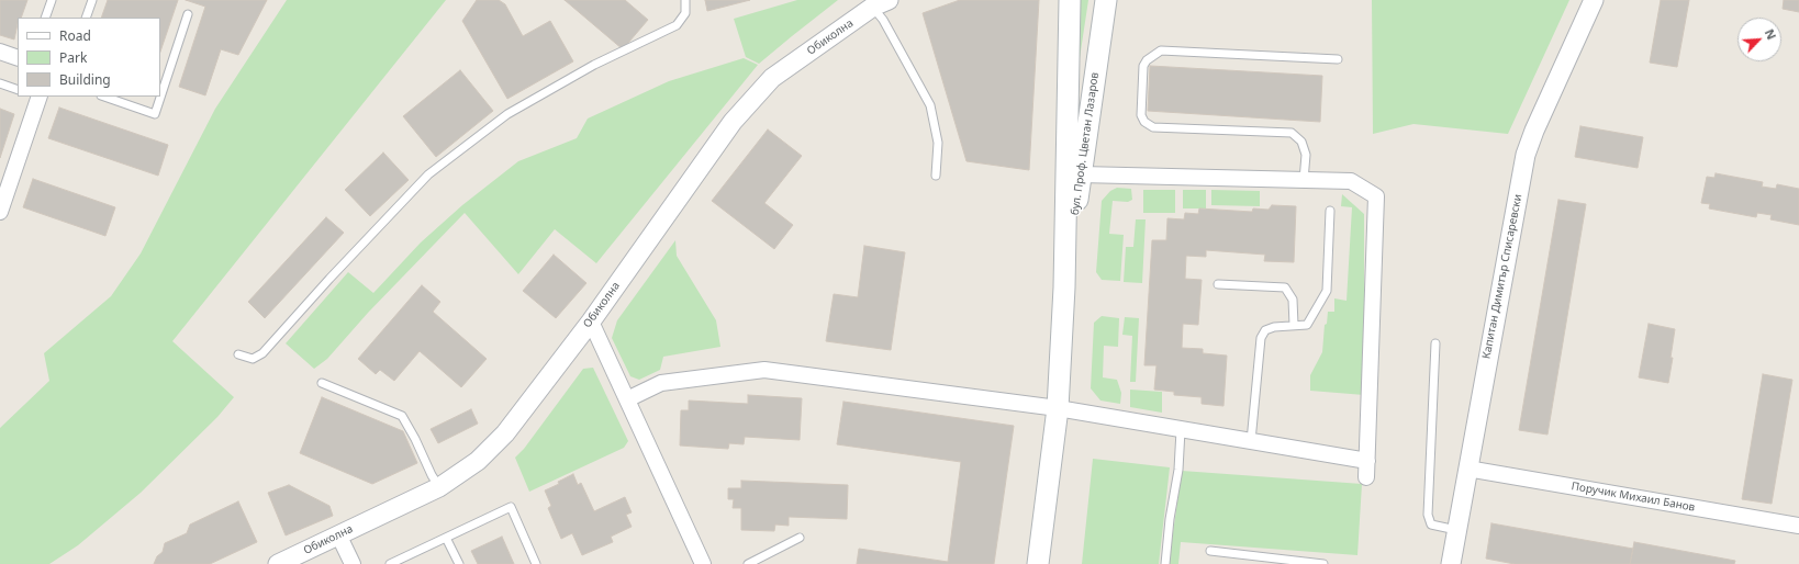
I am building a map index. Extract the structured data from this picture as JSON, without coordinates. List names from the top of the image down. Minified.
{"streets":{"main road":["бул. Проф. Цветан Лазаров"],"street":["Обиколна","Капитан Димитър Списаревски","Поручик Михаил Банов"]},"crossings":[["Капитан Димитър Списаревски","Поручик Михаил Банов"]],"legend":["Road","Park","Building"],"north":"top right"}
